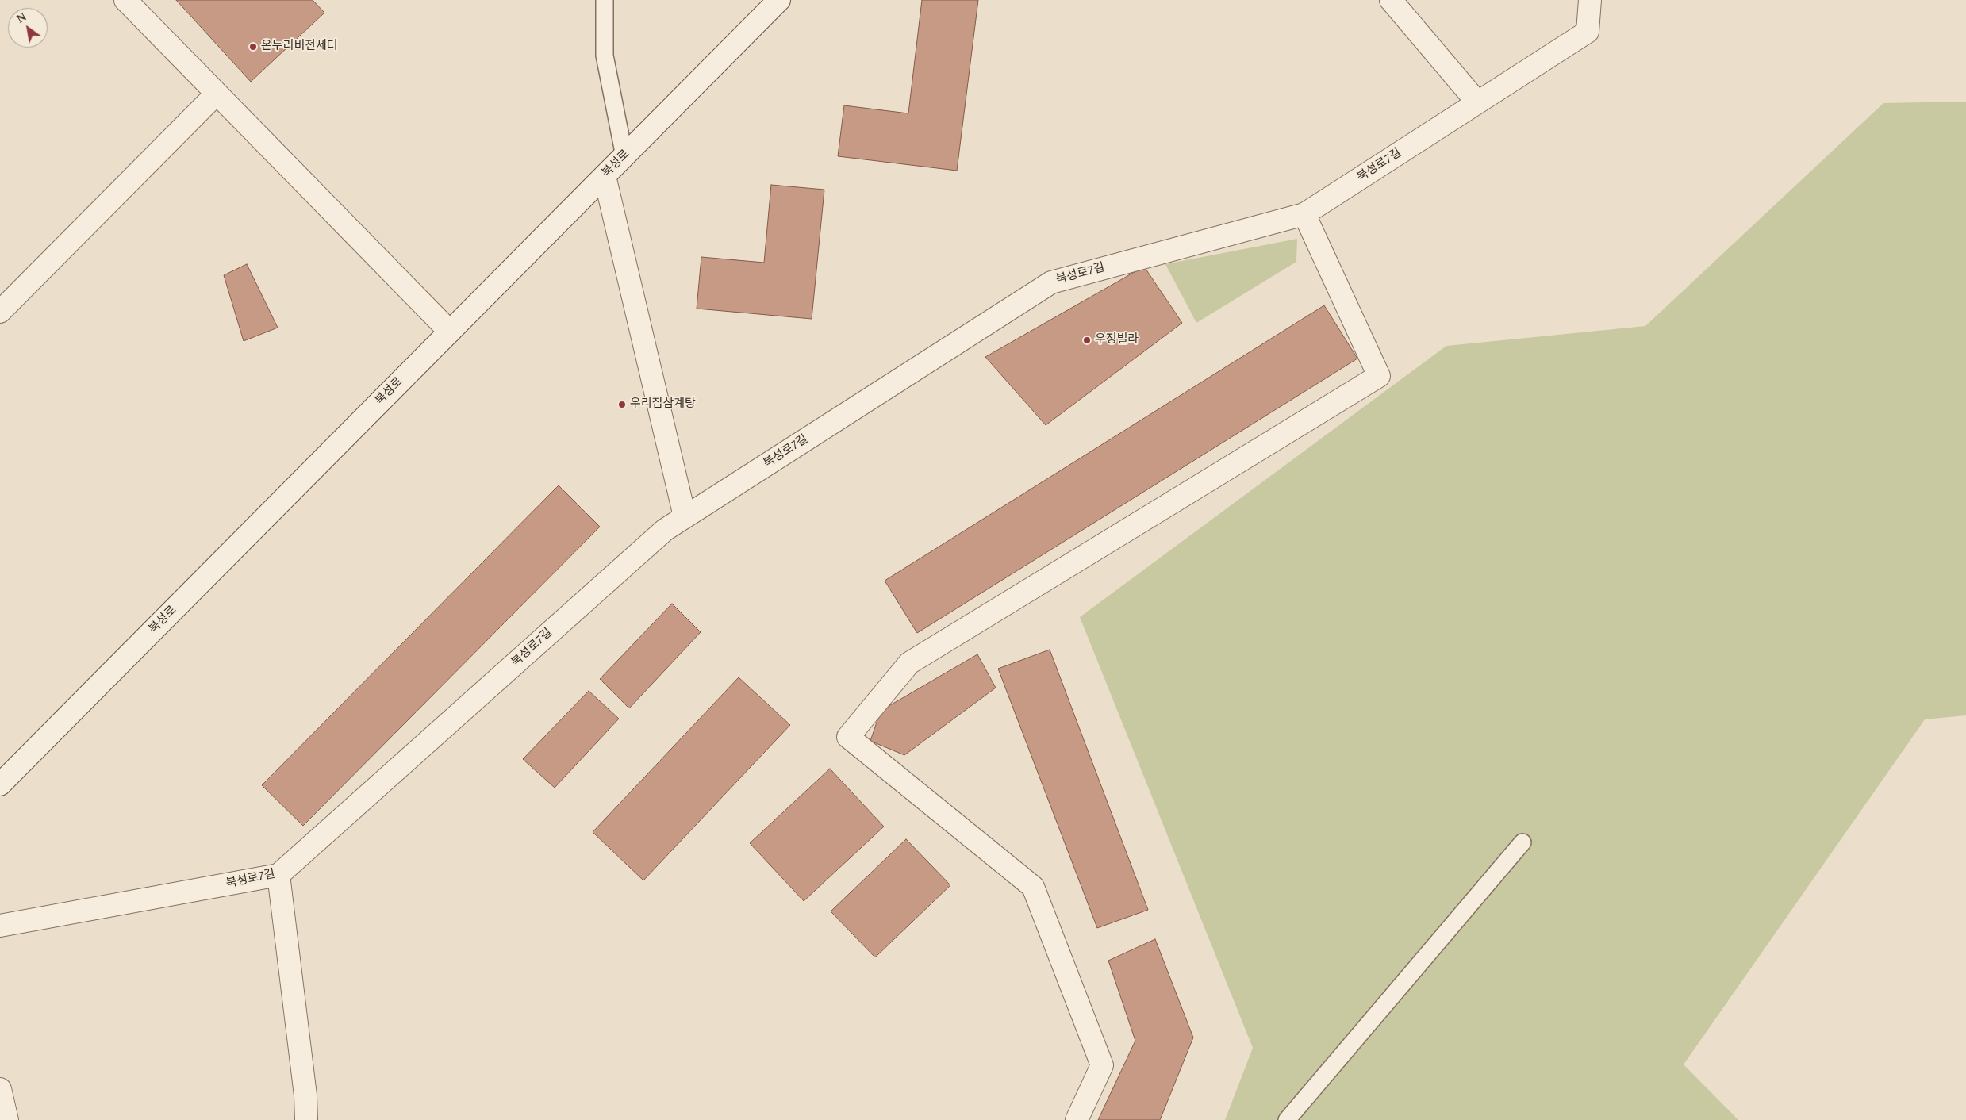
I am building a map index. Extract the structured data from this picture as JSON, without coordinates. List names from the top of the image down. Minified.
{"streets":{"street":["북성로","북성로7길"]},"places":["온누리비전세터","우정빌라","우리집삼계탕"],"north":"top left"}
